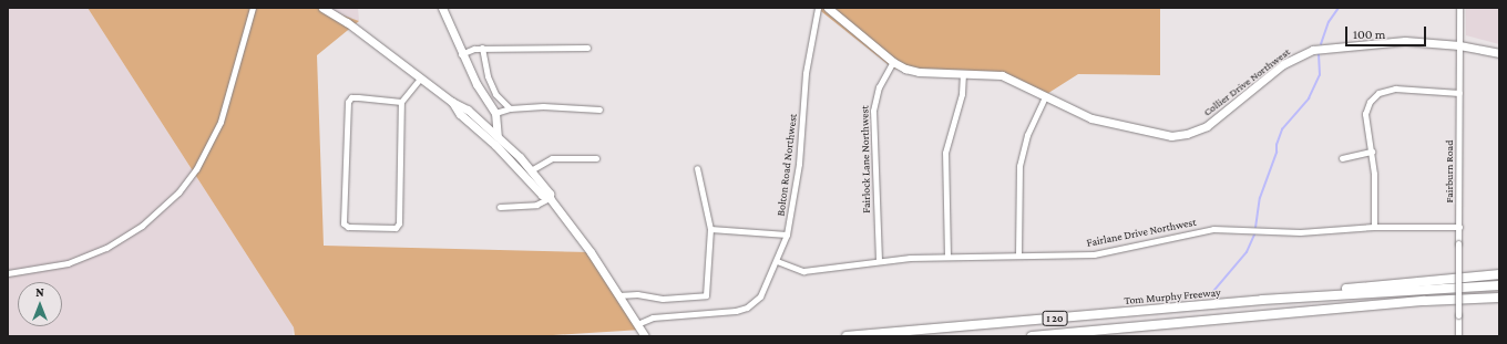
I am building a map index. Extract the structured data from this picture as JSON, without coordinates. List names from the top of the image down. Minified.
{"streets":{"highway":["Tom Murphy Freeway","I 20"],"main road":["Collier Drive Northwest"],"street":["Fairlock Lane Northwest","Bolton Road Northwest","Fairburn Road","Fairlane Drive Northwest"]},"crossings":[["Collier Drive Northwest","Fairlock Lane Northwest"],["Collier Drive Northwest","Fairburn Road"],["Fairlock Lane Northwest","Fairlane Drive Northwest"],["Bolton Road Northwest","Fairlane Drive Northwest"],["Fairburn Road","Fairlane Drive Northwest"]],"scale_bar":"100 m","north":"top"}
